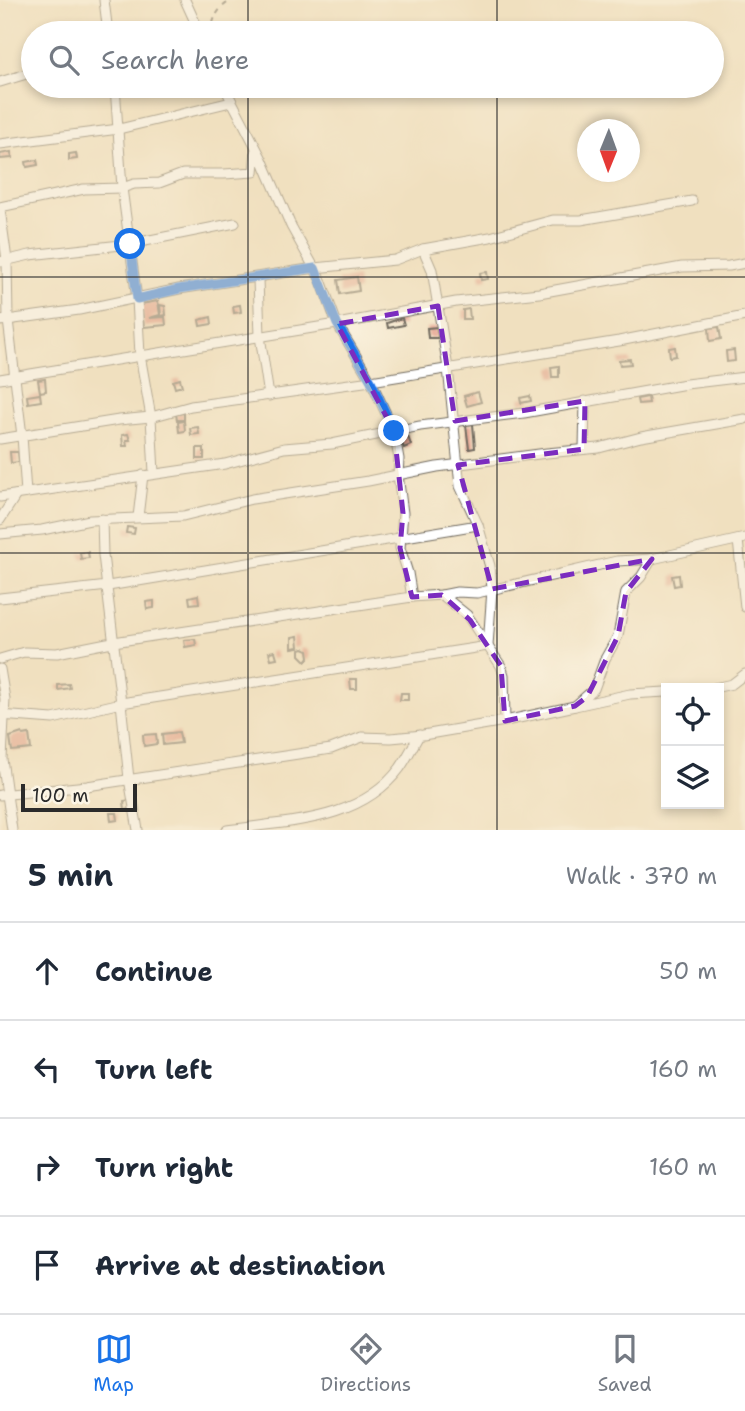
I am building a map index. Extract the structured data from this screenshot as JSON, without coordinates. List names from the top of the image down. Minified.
{"scale_bar":"100 m","north":"bottom","page":{"search":"Search here","scale":"100 m","heading":["5 min","Walk · 370 m"],"list":[["Continue","50 m"],["Turn left","160 m"],["Turn right","160 m"],"Arrive at destination"],"nav":["Map","Directions","Saved"]}}
